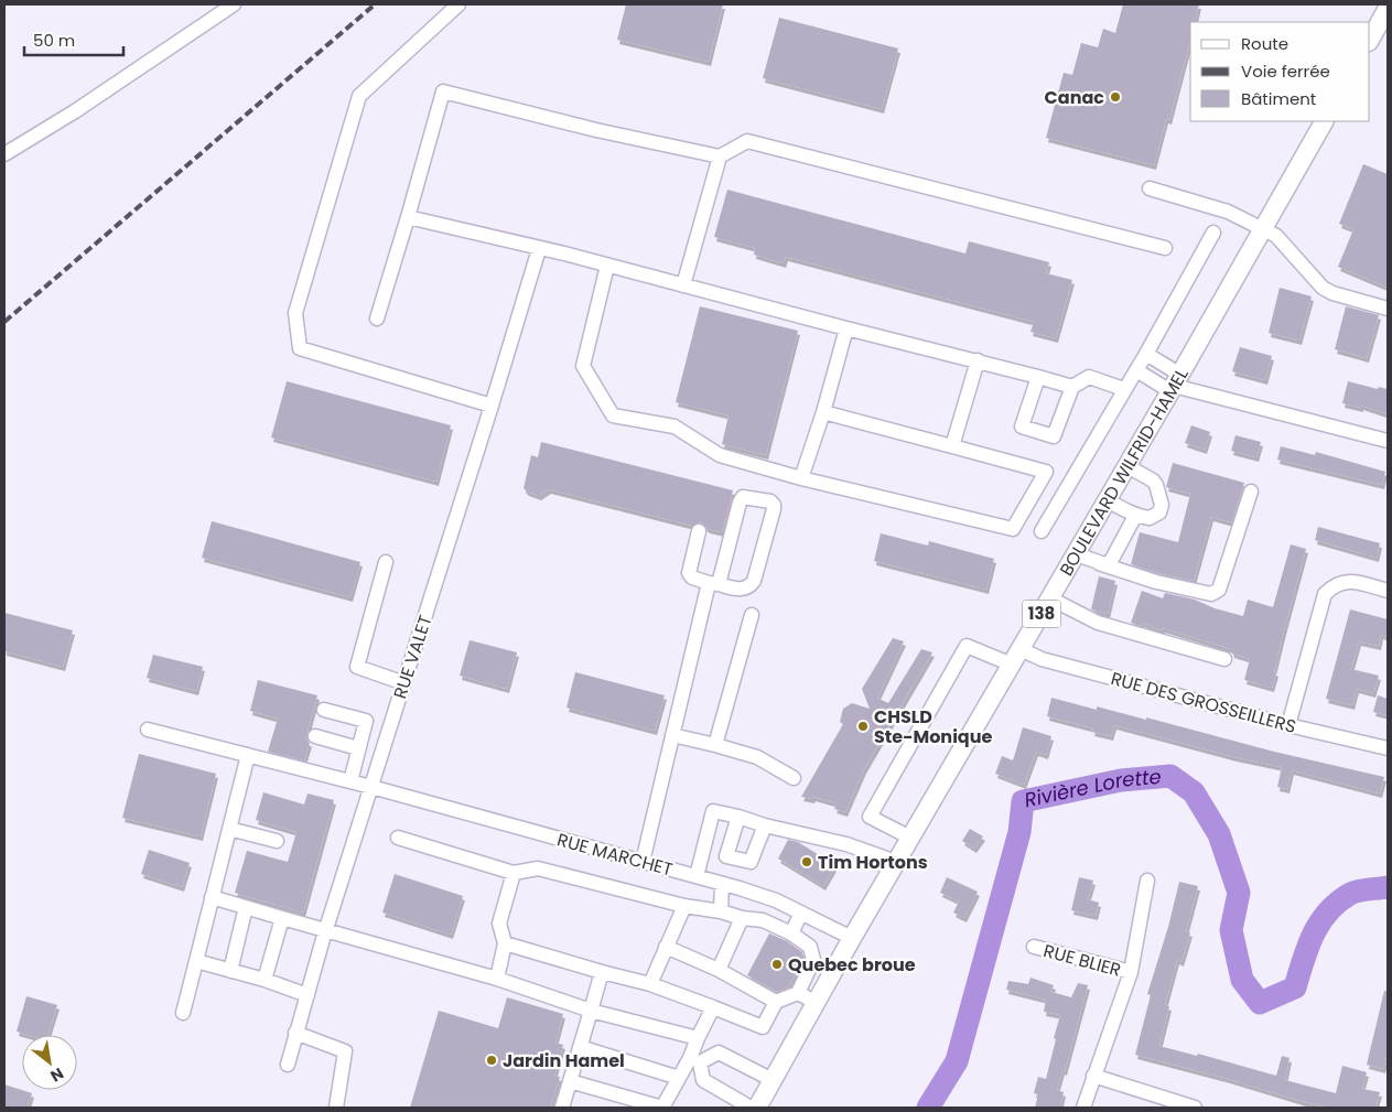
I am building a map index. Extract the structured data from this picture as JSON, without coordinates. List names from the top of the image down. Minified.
{"streets":{"main road":["BOULEVARD WILFRID-HAMEL","138"],"street":["RUE VALET","RUE DES GROSSEILLERS","RUE MARCHET","RUE BLIER"]},"crossings":[["BOULEVARD WILFRID-HAMEL","RUE DES GROSSEILLERS"],["BOULEVARD WILFRID-HAMEL","RUE MARCHET"],["RUE VALET","RUE MARCHET"]],"water":["Rivière Lorette"],"places":["Canac","CHSLD Ste-Monique","Tim Hortons","Quebec broue","Jardin Hamel"],"legend":["Route","Voie ferrée","Bâtiment"],"scale_bar":"50 m","north":"bottom right"}
